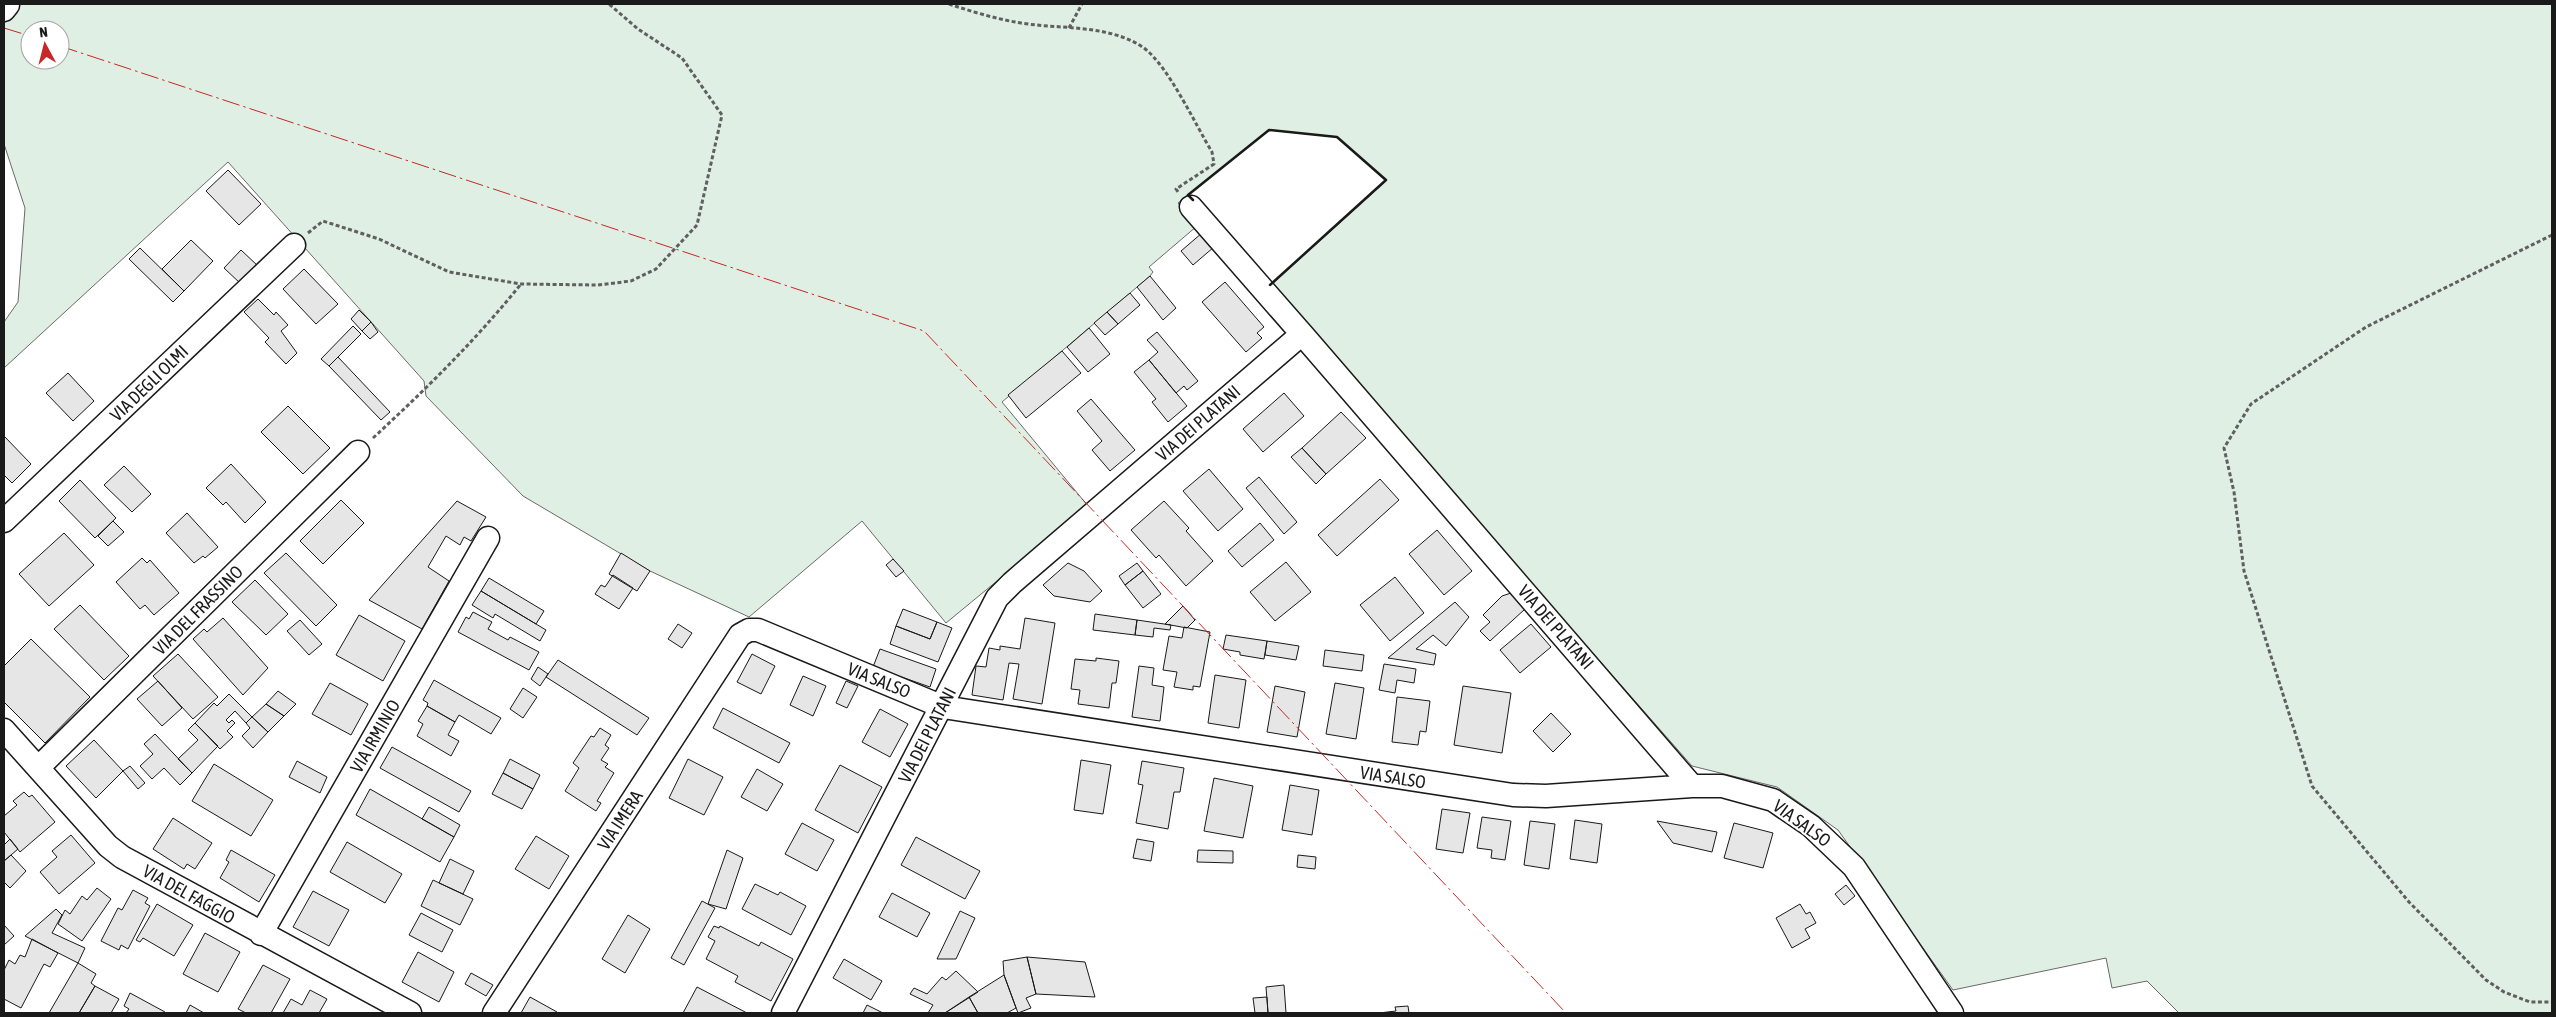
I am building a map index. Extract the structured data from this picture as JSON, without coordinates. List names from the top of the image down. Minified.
{"streets":{"street":["VIA DEGLI OLMI","VIA DEI PLATANI","VIA DEL FRASSINO","VIA SALSO","VIA IRMINIO","VIA IMERA","VIA DEL FAGGIO"]},"crossings":[["VIA DEI PLATANI","VIA SALSO"],["VIA DEL FRASSINO","VIA DEL FAGGIO"],["VIA SALSO","VIA IMERA"],["VIA IRMINIO","VIA DEL FAGGIO"]],"north":"top"}
